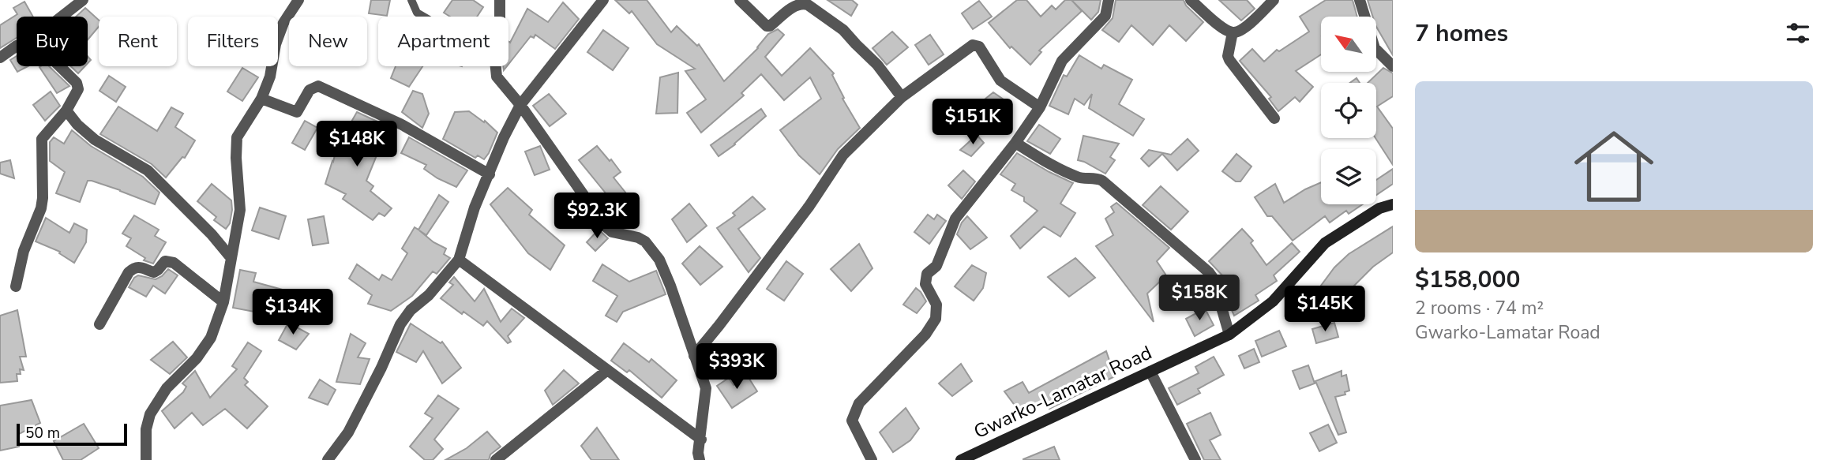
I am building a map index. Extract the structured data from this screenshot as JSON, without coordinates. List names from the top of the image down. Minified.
{"streets":{"main road":["Gwarko-Lamatar Road"]},"scale_bar":"50 m","north":"top left","page":{"heading":"7 homes","chip":["Buy","Rent","Filters","New","Apartment"],"list":[{"name":"$158,000","note":"2 rooms · 74 m² · Gwarko-Lamatar Road"}],"price":["$151K","$148K","$92.3K","$158K","$145K","$134K","$393K"],"scale":"50 m"}}
